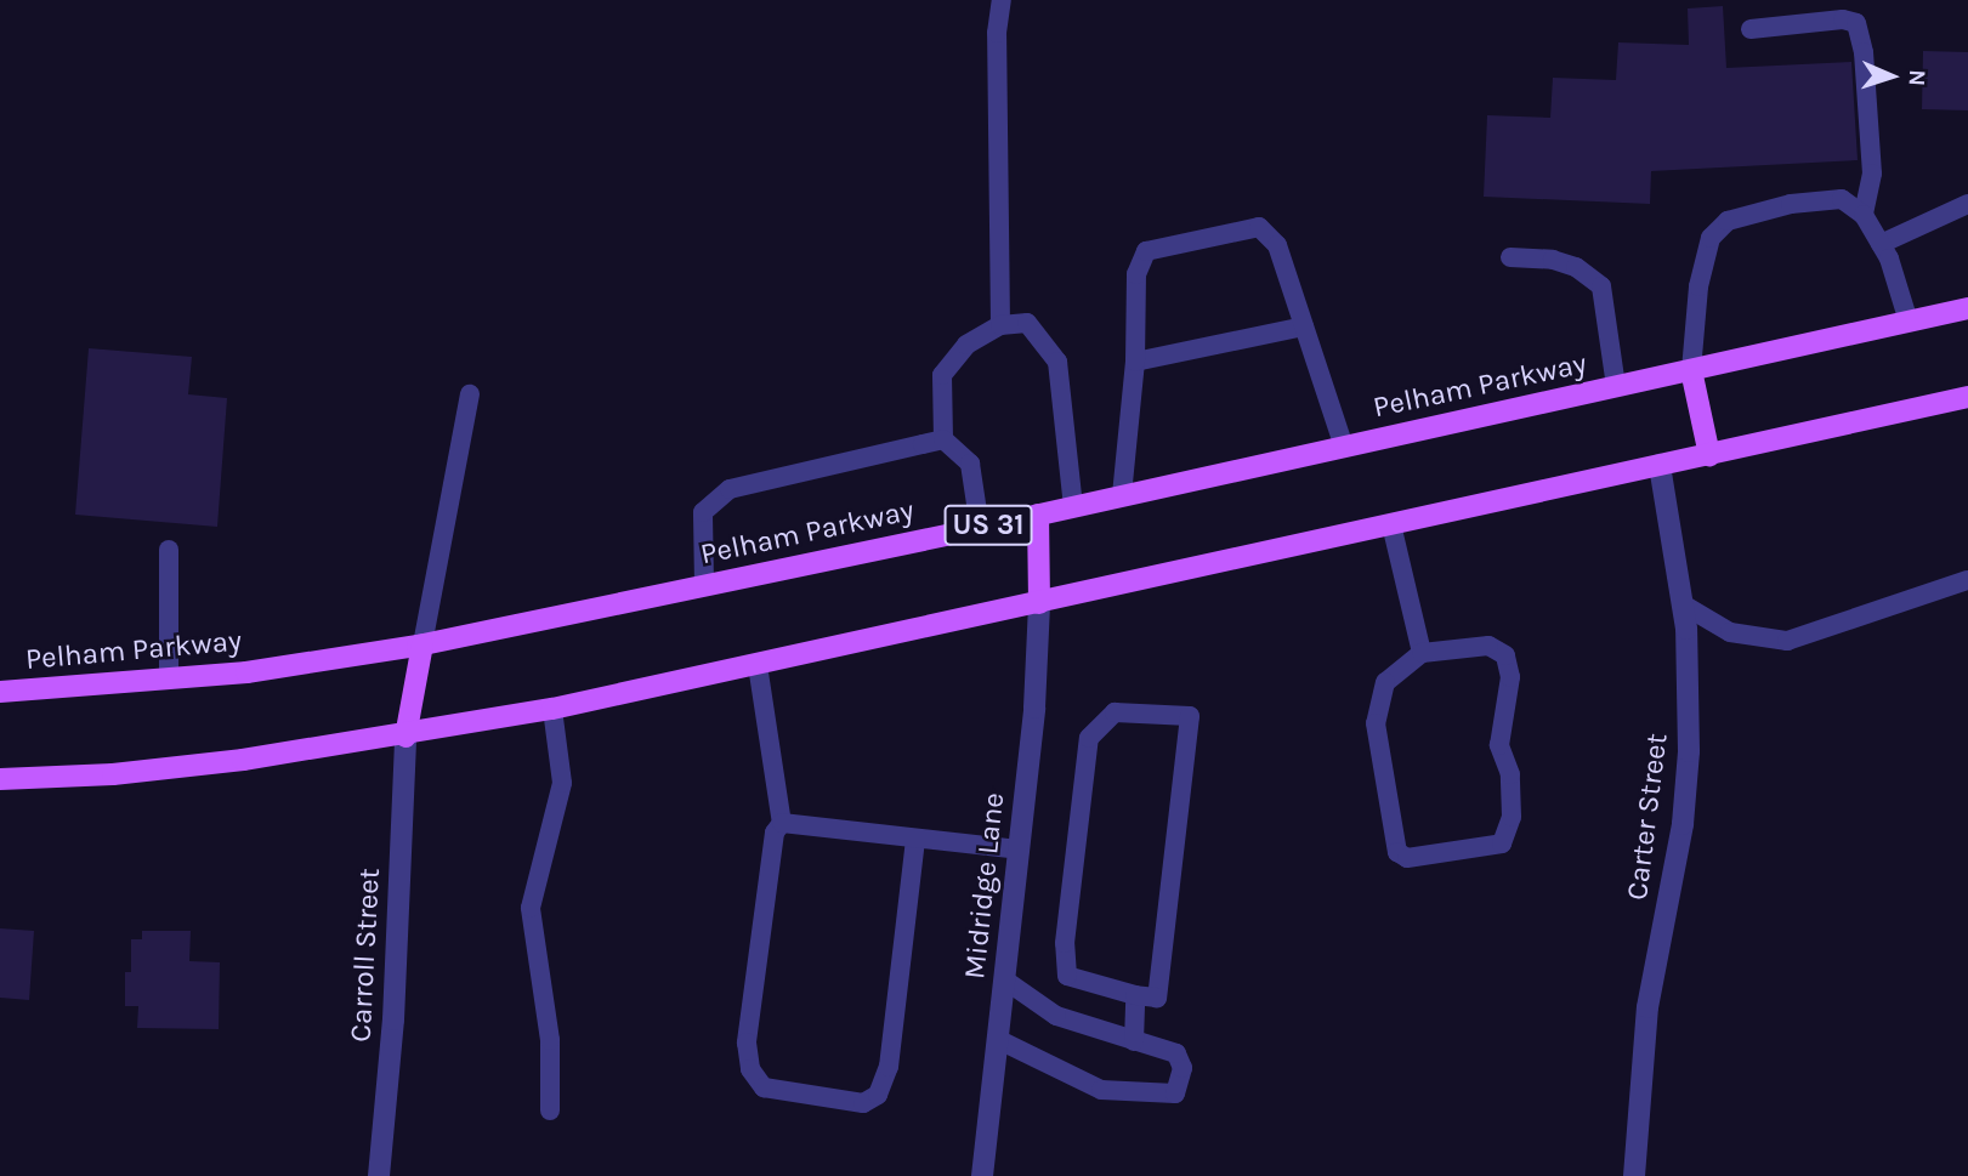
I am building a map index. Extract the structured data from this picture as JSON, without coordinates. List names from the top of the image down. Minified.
{"streets":{"main road":["Pelham Parkway","US 31"],"street":["Carter Street","Midridge Lane","Carroll Street"]},"north":"right"}
